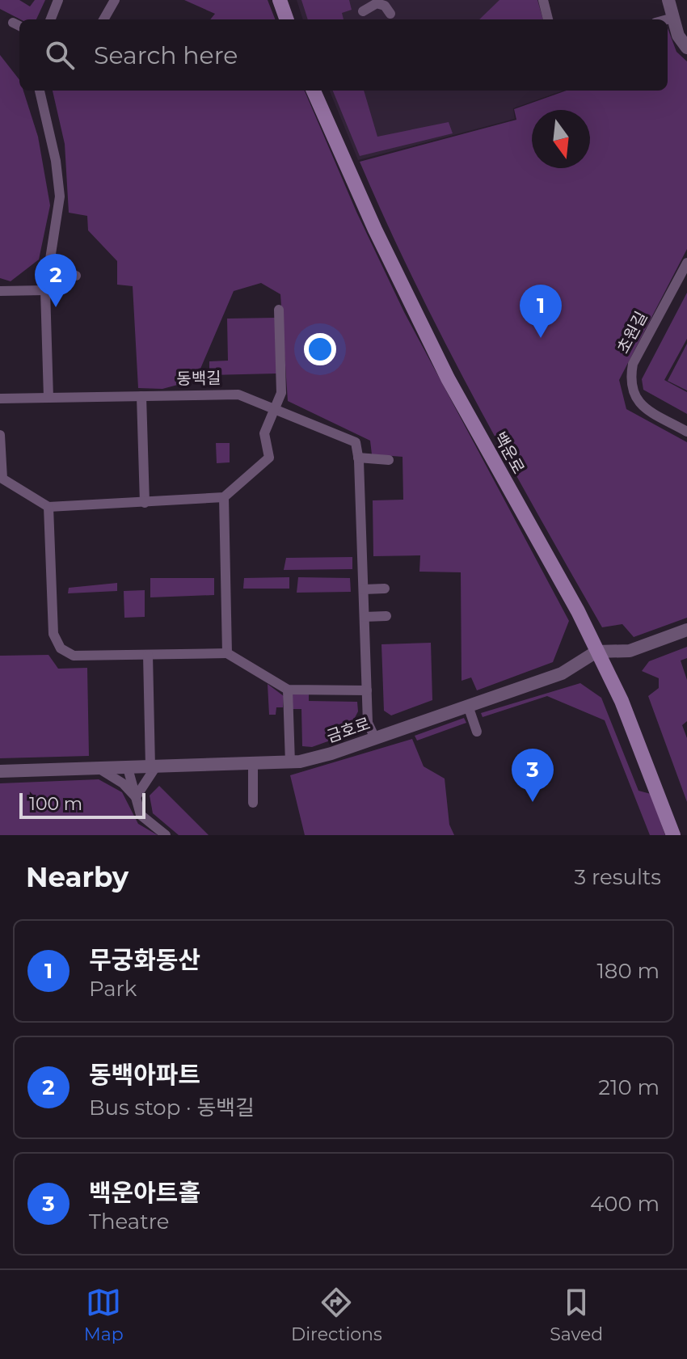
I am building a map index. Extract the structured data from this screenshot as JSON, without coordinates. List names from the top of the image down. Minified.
{"streets":{"main road":["백운로"],"street":["초원길","동백길","금호로"]},"crossings":[["백운로","금호로"]],"scale_bar":"100 m","north":"bottom","page":{"search":"Search here","pins":["2","1","3"],"scale":"100 m","heading":["Nearby","3 results"],"list":[{"mark":"1","name":"무궁화동산","note":"Park","value":"180 m"},{"mark":"2","name":"동백아파트","note":"Bus stop · 동백길","value":"210 m"},{"mark":"3","name":"백운아트홀","note":"Theatre","value":"400 m"}],"nav":["Map","Directions","Saved"]}}
